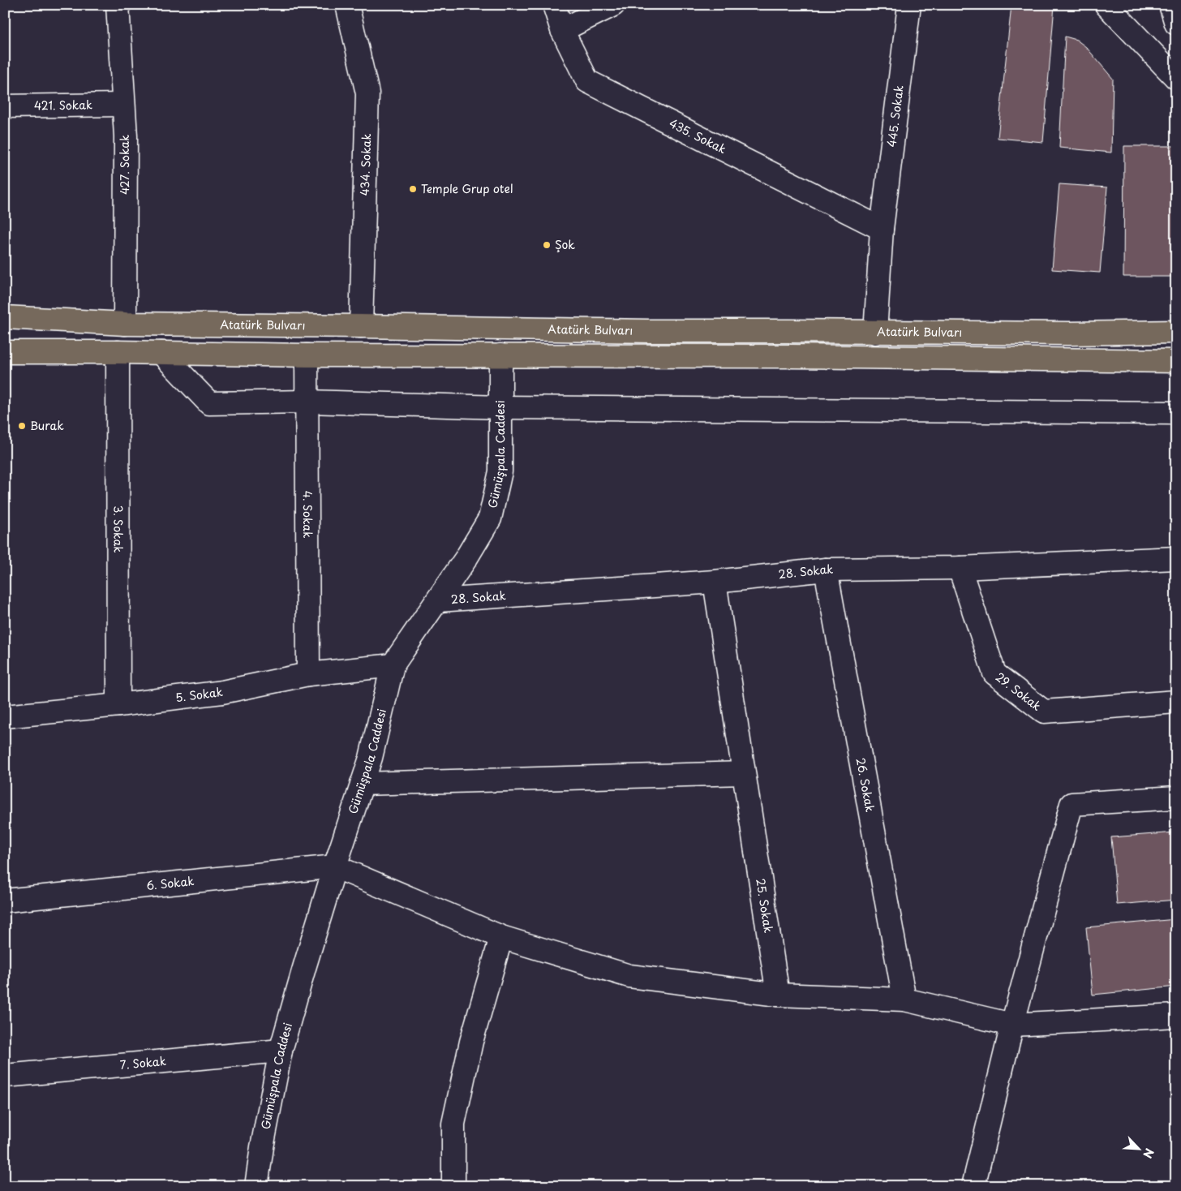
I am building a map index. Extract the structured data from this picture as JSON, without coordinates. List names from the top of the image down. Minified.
{"streets":{"main road":["Atatürk Bulvarı"],"street":["421. Sokak","445. Sokak","435. Sokak","427. Sokak","434. Sokak","Gümüşpala Caddesi","4. Sokak","3. Sokak","28. Sokak","29. Sokak","5. Sokak","26. Sokak","6. Sokak","25. Sokak","7. Sokak"]},"crossings":[["421. Sokak","427. Sokak"],["445. Sokak","435. Sokak"],["445. Sokak","Atatürk Bulvarı"],["427. Sokak","Atatürk Bulvarı"],["434. Sokak","Atatürk Bulvarı"],["Gümüşpala Caddesi","28. Sokak"],["Gümüşpala Caddesi","5. Sokak"],["Gümüşpala Caddesi","6. Sokak"],["Gümüşpala Caddesi","7. Sokak"],["4. Sokak","5. Sokak"],["3. Sokak","5. Sokak"],["28. Sokak","29. Sokak"],["28. Sokak","26. Sokak"],["28. Sokak","25. Sokak"]],"places":["Temple Grup otel","Şok","Burak"],"north":"bottom right"}
